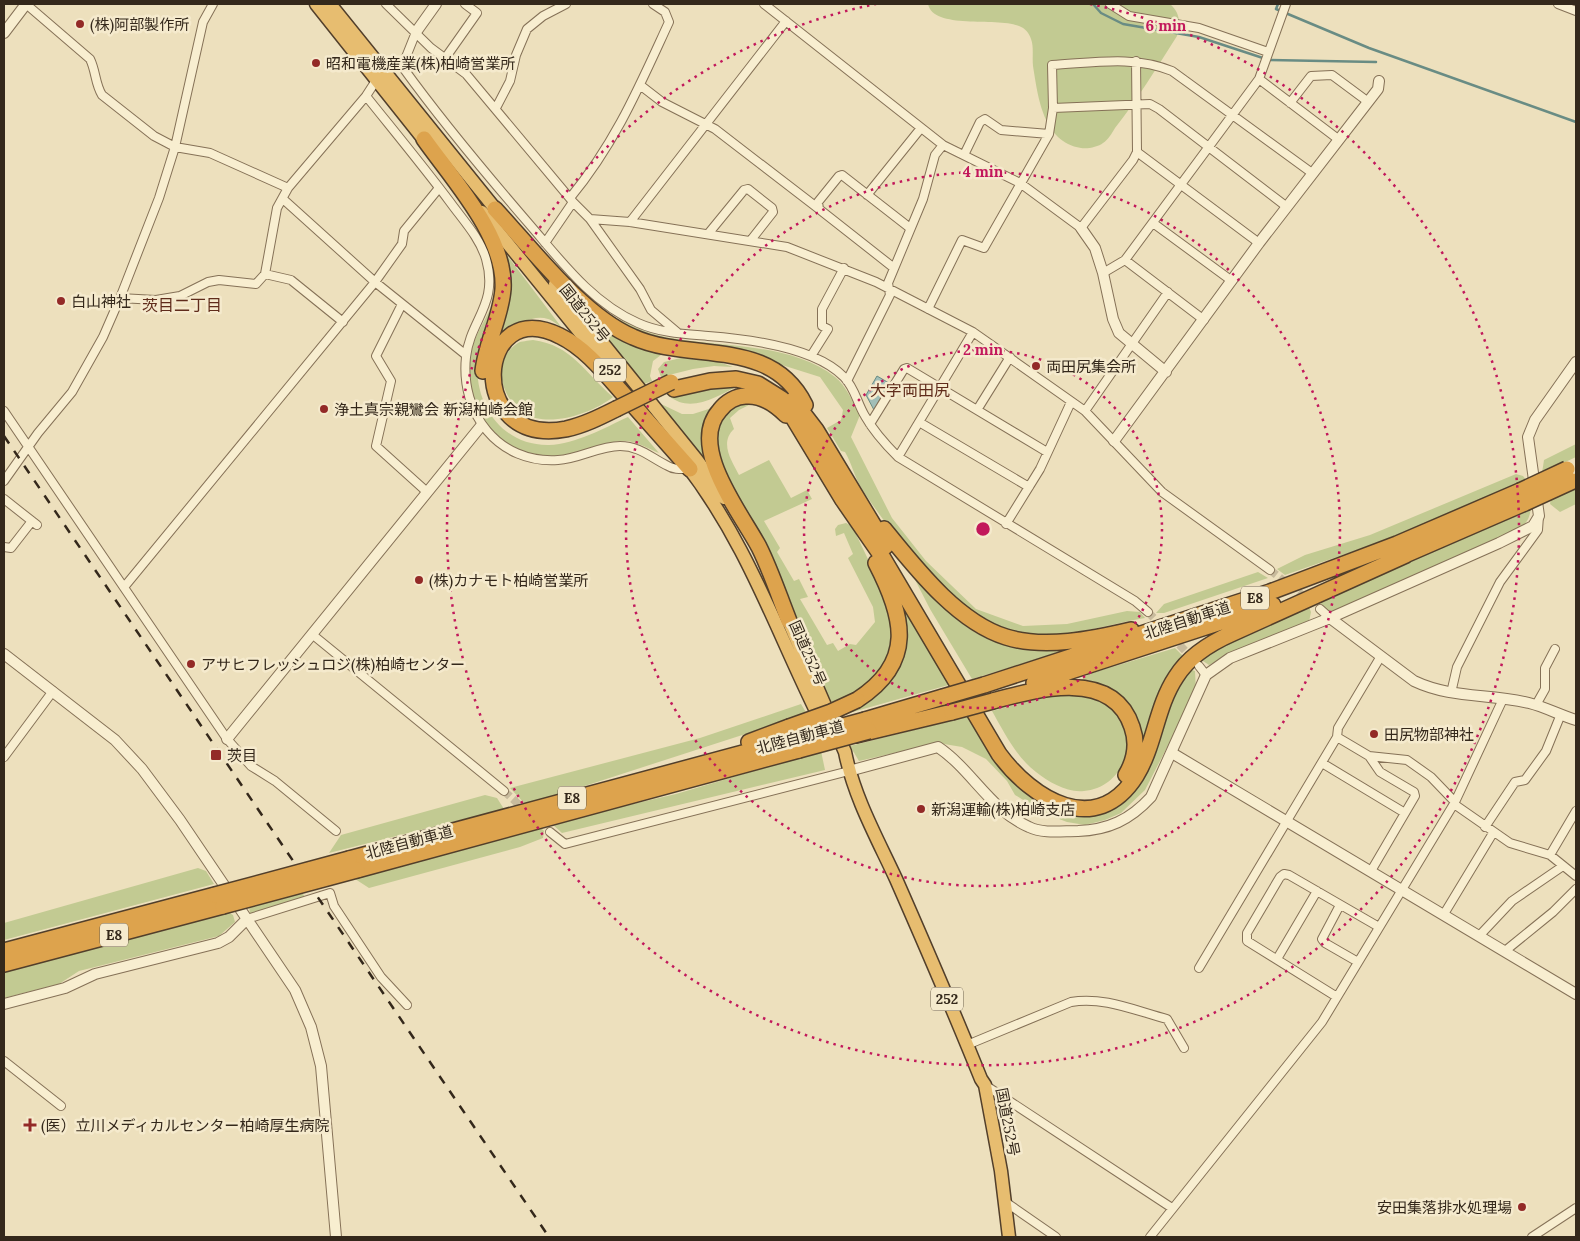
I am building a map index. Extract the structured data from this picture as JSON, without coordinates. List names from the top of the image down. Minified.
{"streets":{"highway":["国道252号","252","E8","北陸自動車道"]},"districts":["茨目二丁目","大字両田尻"],"places":{"other":["(株)阿部製作所","昭和電機産業(株)柏崎営業所","白山神社","両田尻集会所","浄土真宗親鸞会 新潟柏崎会館","(株)カナモト柏崎営業所","アサヒフレッシュロジ(株)柏崎センター","田尻物部神社","新潟運輸(株)柏崎支店","安田集落排水処理場"],"transit":["茨目"],"health":["(医）立川メディカルセンター柏崎厚生病院"]},"rings":["6 min","4 min","2 min"]}
